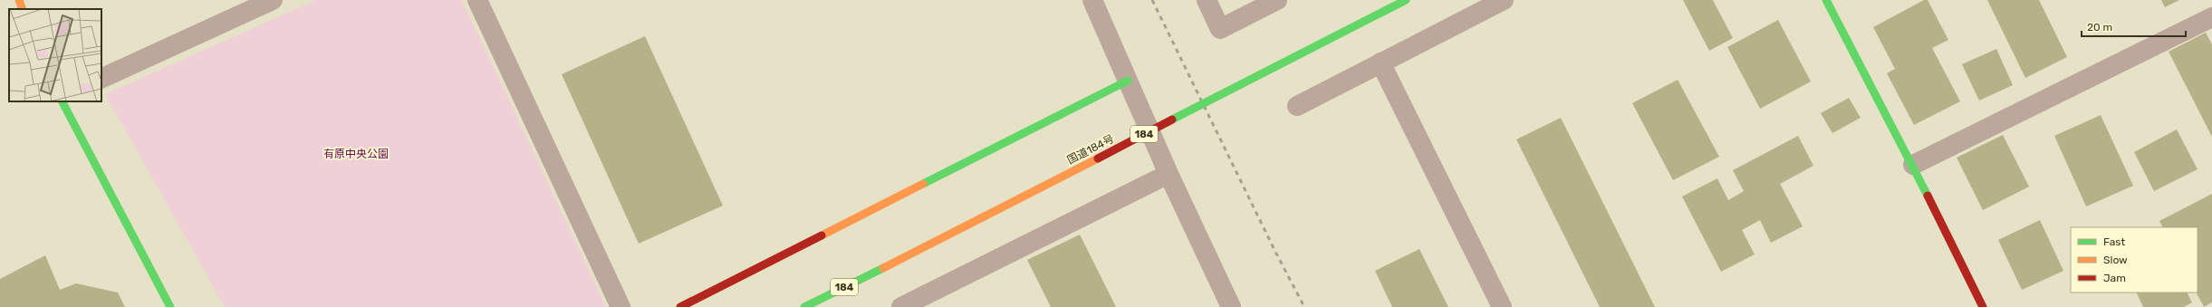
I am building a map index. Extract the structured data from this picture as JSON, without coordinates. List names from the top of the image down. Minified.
{"streets":{"main road":["184","国道184号"]},"parks":["有原中央公園"],"legend":["Fast","Slow","Jam"],"scale_bar":"20 m"}
